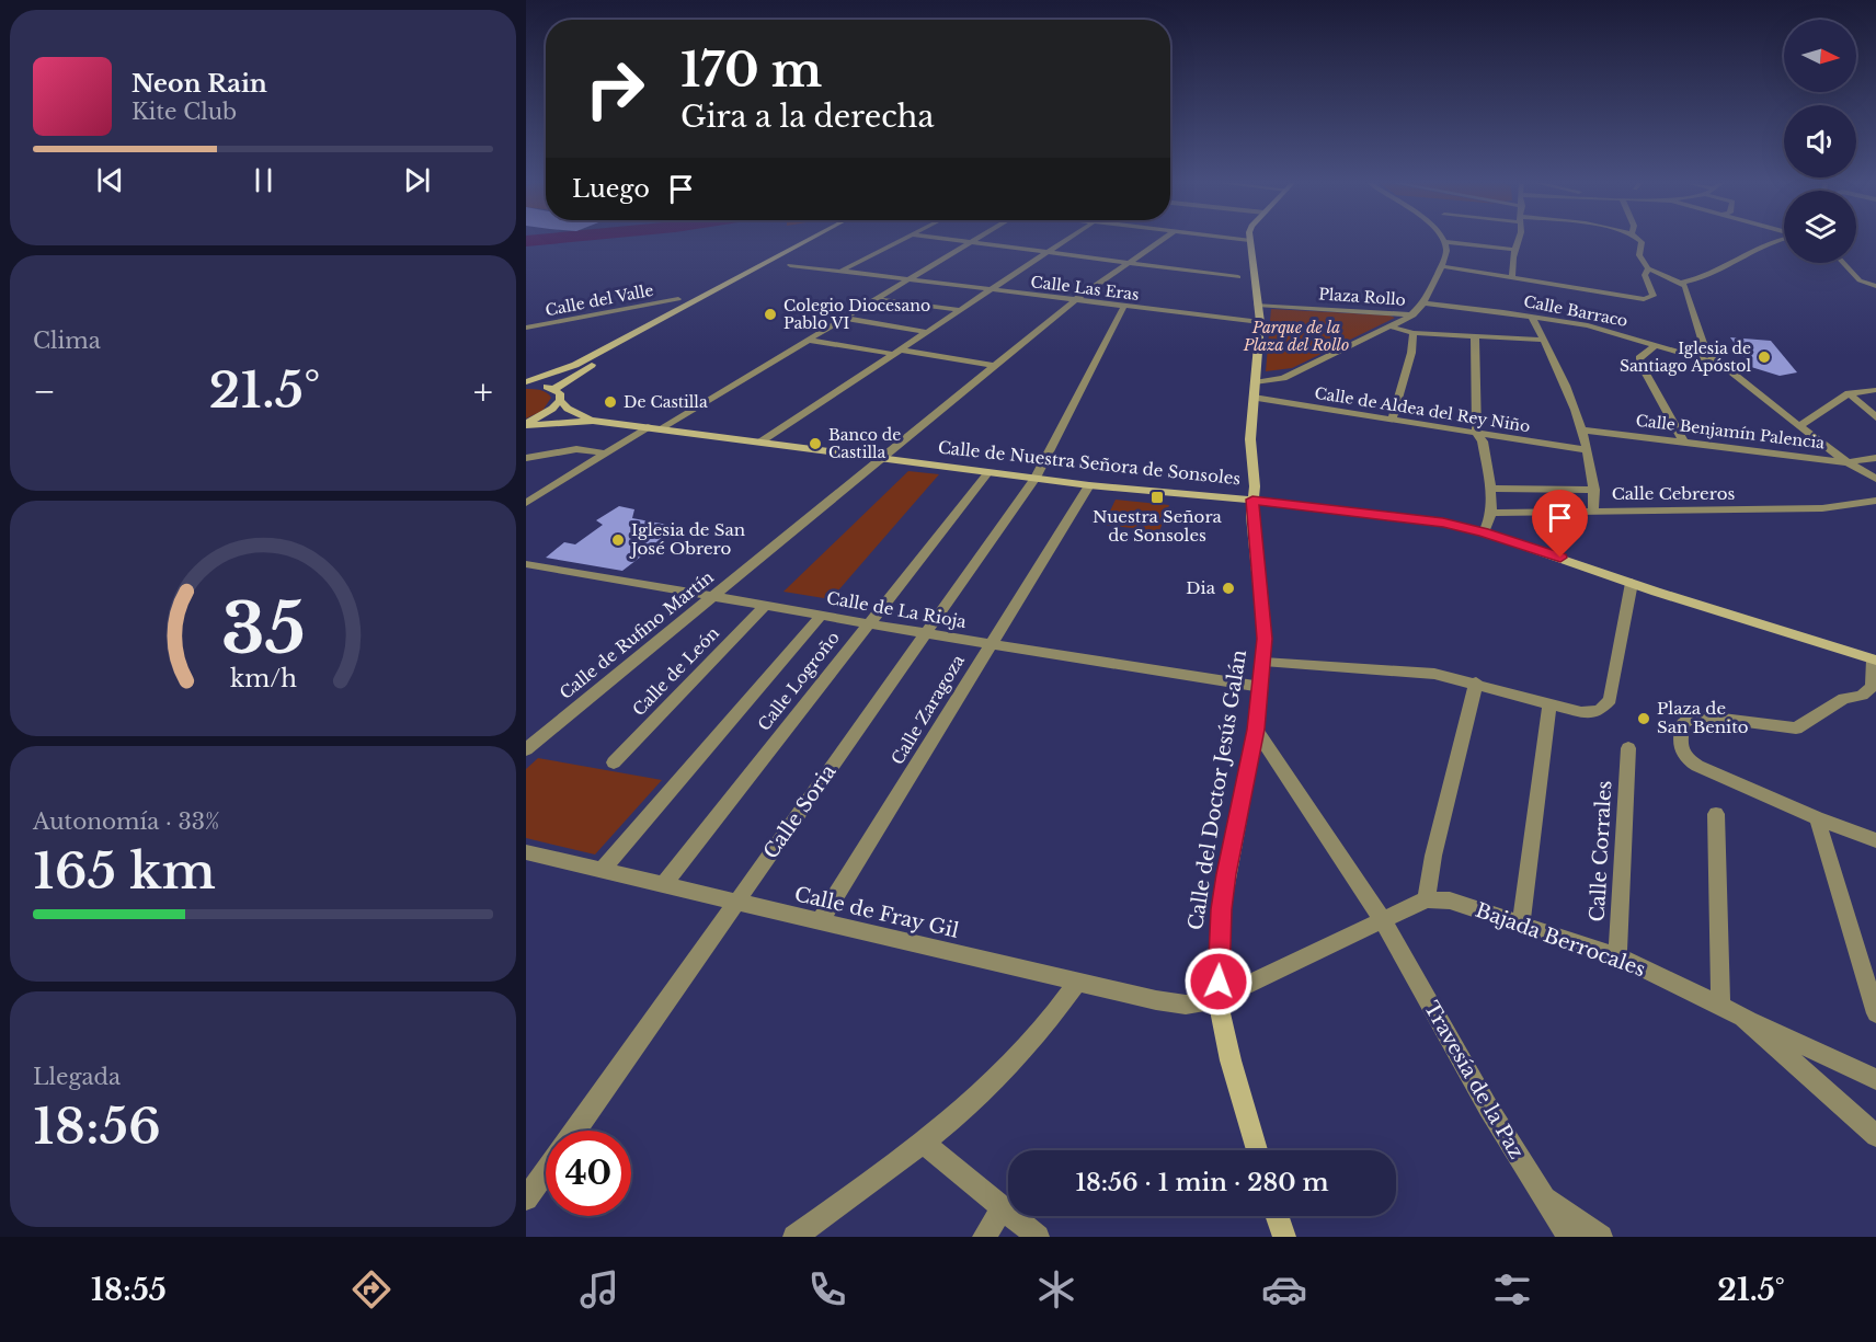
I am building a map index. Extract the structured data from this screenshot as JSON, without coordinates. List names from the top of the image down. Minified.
{"streets":{"street":["Calle Las Eras","Plaza Rollo","Calle del Valle","Calle Barraco","Calle de Aldea del Rey Niño","Calle Benjamín Palencia","Calle de Nuestra Señora de Sonsoles","Calle Cebreros","Calle de La Rioja","Calle de Rufino Martín","Calle de León","Calle Logroño","Calle Zaragoza","Calle del Doctor Jesús Galán","Calle Soria","Calle Corrales","Calle de Fray Gil","Bajada Berrocales","Travesía de la Paz"]},"crossings":[["Calle Las Eras","Calle de Rufino Martín"],["Calle Las Eras","Calle Soria"],["Calle de Aldea del Rey Niño","Calle del Doctor Jesús Galán"],["Calle de Nuestra Señora de Sonsoles","Calle de Rufino Martín"],["Calle de Nuestra Señora de Sonsoles","Calle Logroño"],["Calle de Nuestra Señora de Sonsoles","Calle Zaragoza"],["Calle de Nuestra Señora de Sonsoles","Calle del Doctor Jesús Galán"],["Calle de Nuestra Señora de Sonsoles","Calle Soria"],["Calle de La Rioja","Calle de Rufino Martín"],["Calle de La Rioja","Calle de León"],["Calle de La Rioja","Calle Logroño"],["Calle de La Rioja","Calle Zaragoza"],["Calle de La Rioja","Calle del Doctor Jesús Galán"],["Calle de La Rioja","Calle Soria"],["Calle Logroño","Calle de Fray Gil"],["Calle Zaragoza","Calle de Fray Gil"],["Calle del Doctor Jesús Galán","Calle de Fray Gil"],["Calle del Doctor Jesús Galán","Travesía de la Paz"],["Calle Soria","Calle de Fray Gil"],["Calle Corrales","Bajada Berrocales"]],"parks":["Parque de la Plaza del Rollo"],"places":{"other":["Colegio Diocesano Pablo VI","Iglesia de Santiago Apóstol","De Castilla","Banco de Castilla","Iglesia de San José Obrero","Dia","Plaza de San Benito"],"transit":["Nuestra Señora de Sonsoles"]},"north":"right","page":{"turn":["170 m","Gira a la derecha"],"song":["Neon Rain","Kite Club"],"then":"Luego","tile":["Clima",["Autonomía · 33%","165 km"],["Llegada","18:56"]],"heat":["−","21.5°","+"],"limit":"40","trip":"18:56 · 1 min · 280 m","tabs":["18:55","21.5°"],"gauge":["35","km/h"]}}
